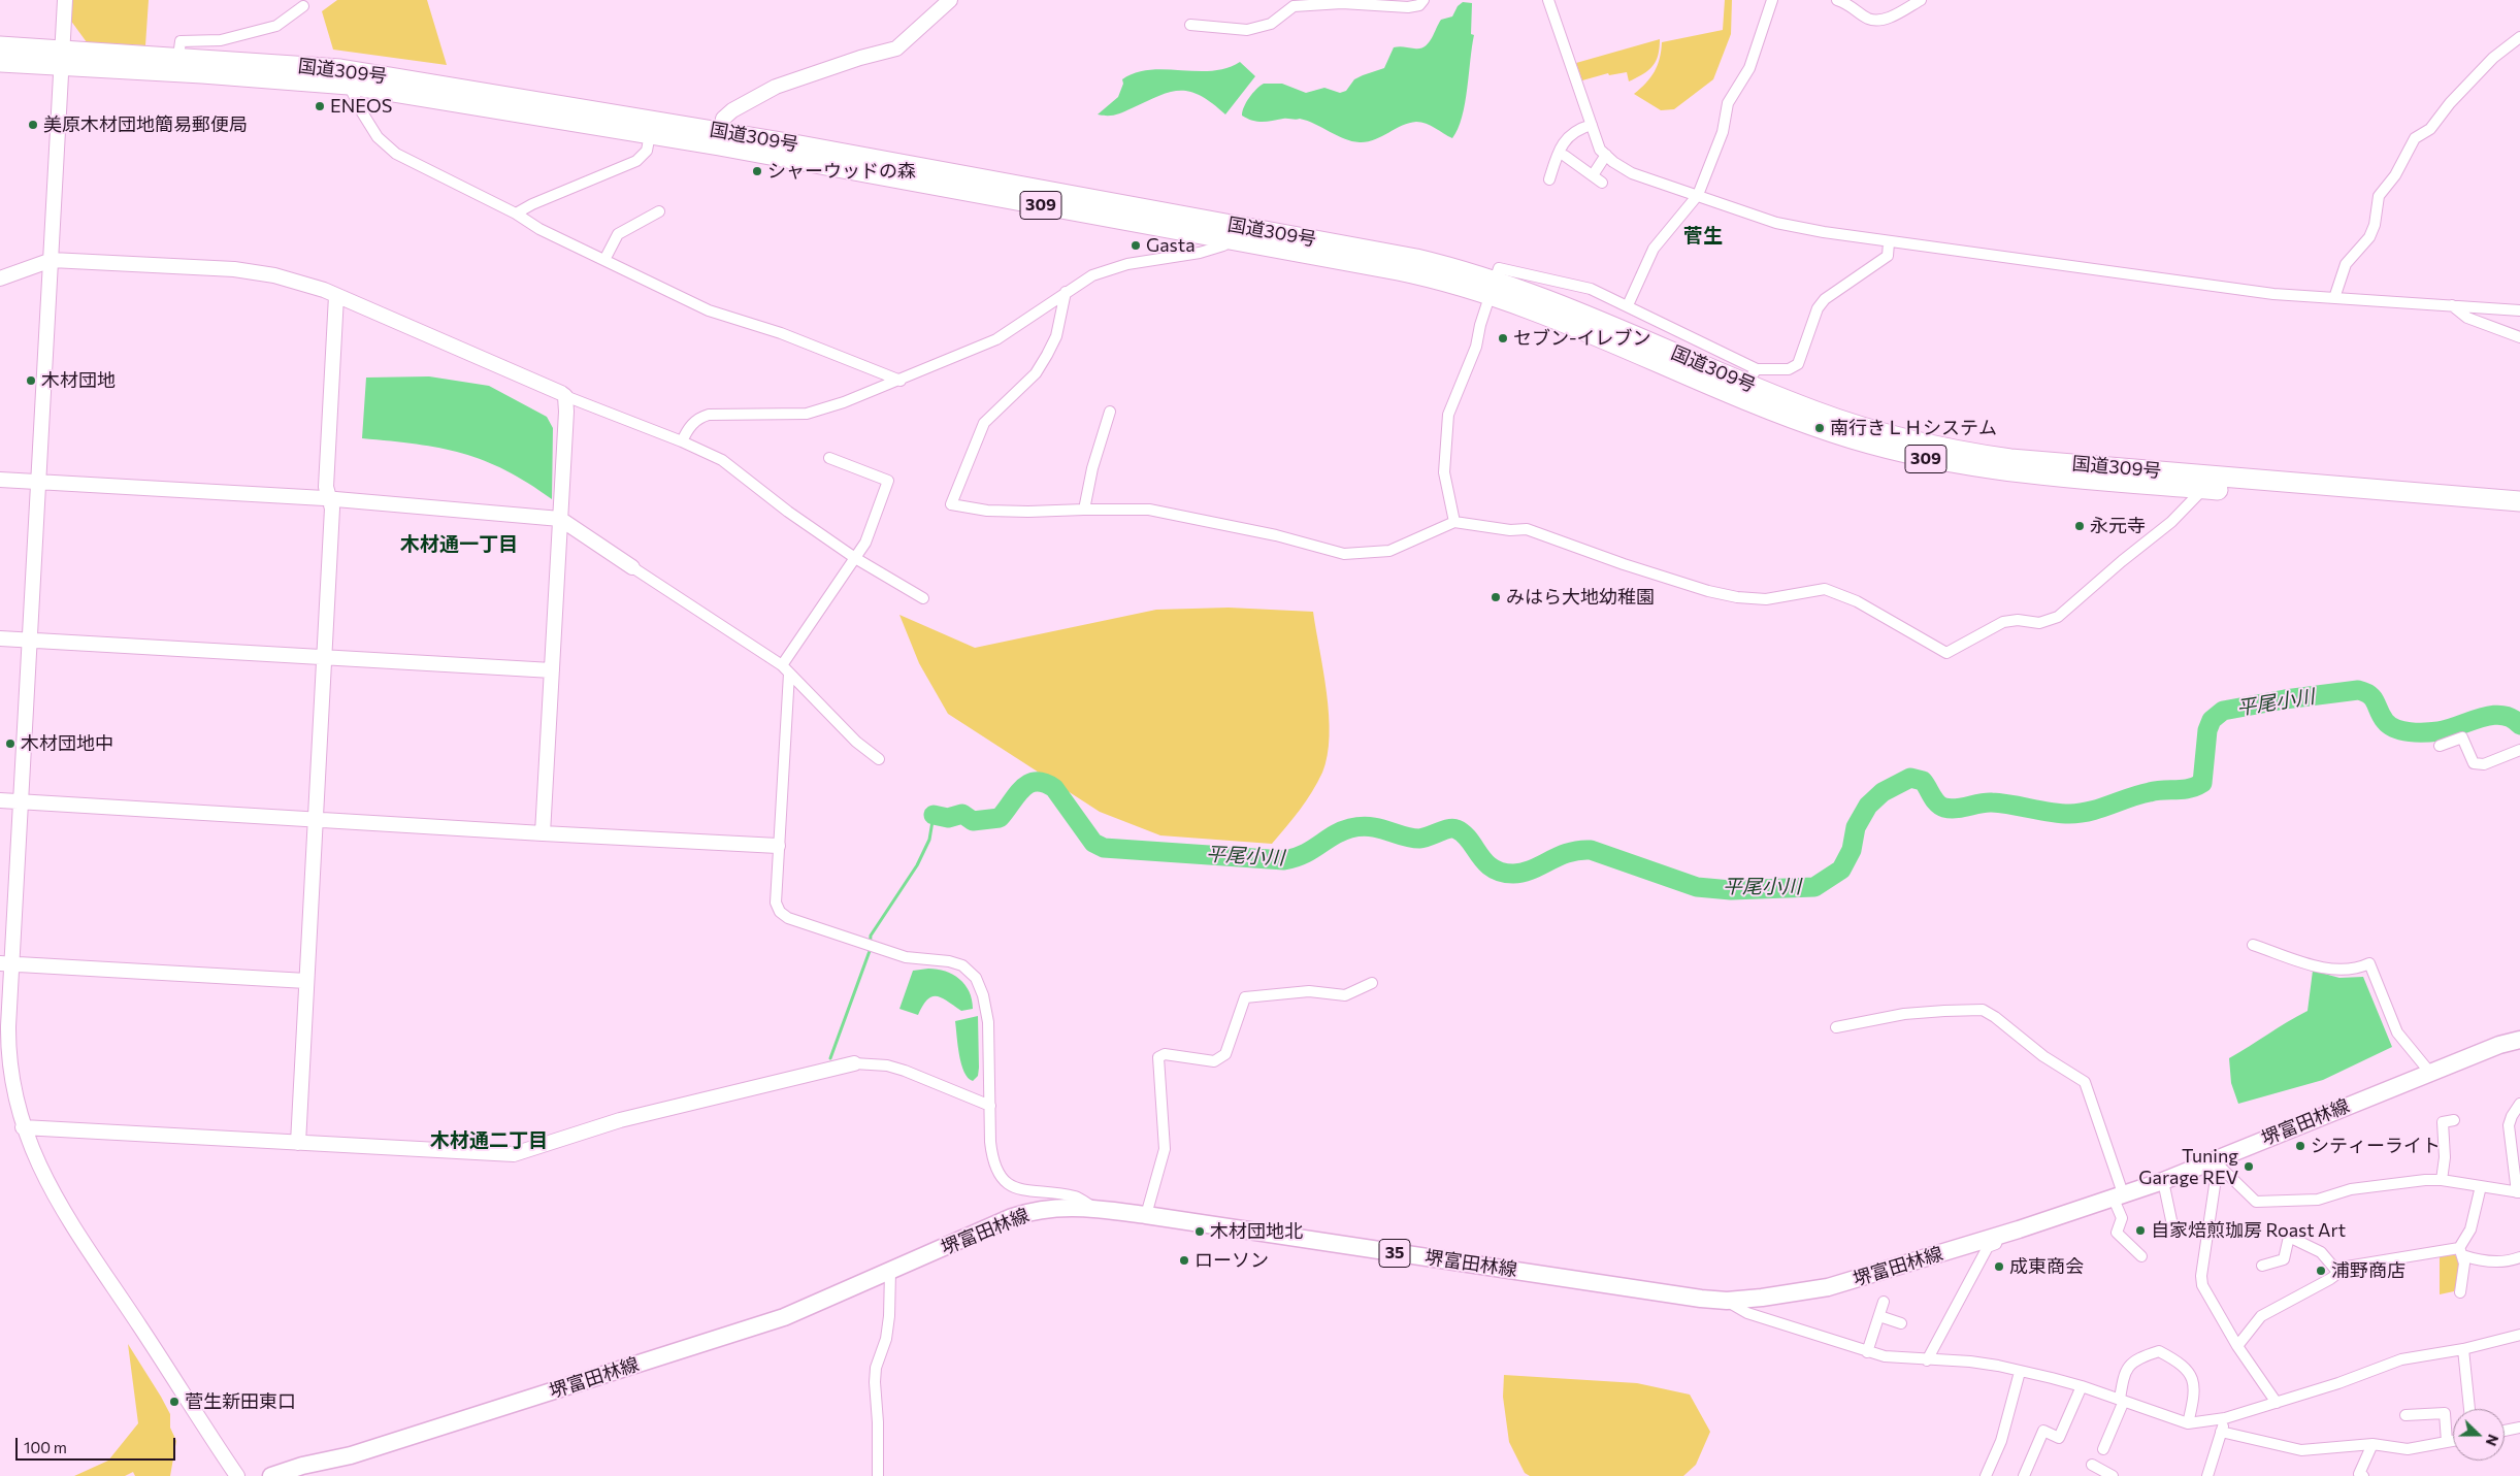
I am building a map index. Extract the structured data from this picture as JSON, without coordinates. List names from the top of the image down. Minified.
{"streets":{"highway":["国道309号","309"],"main road":["堺富田林線","35"]},"districts":["菅生","木材通一丁目","木材通二丁目"],"water":["平尾小川"],"places":["ENEOS","美原木材団地簡易郵便局","シャーウッドの森","Gasta","セブン-イレブン","木材団地","南行きＬＨシステム","永元寺","みはら大地幼稚園","木材団地中","シティーライト","Tuning Garage REV","自家焙煎珈房 Roast Art","木材団地北","ローソン","成東商会","浦野商店","菅生新田東口"],"scale_bar":"100 m","north":"right"}
